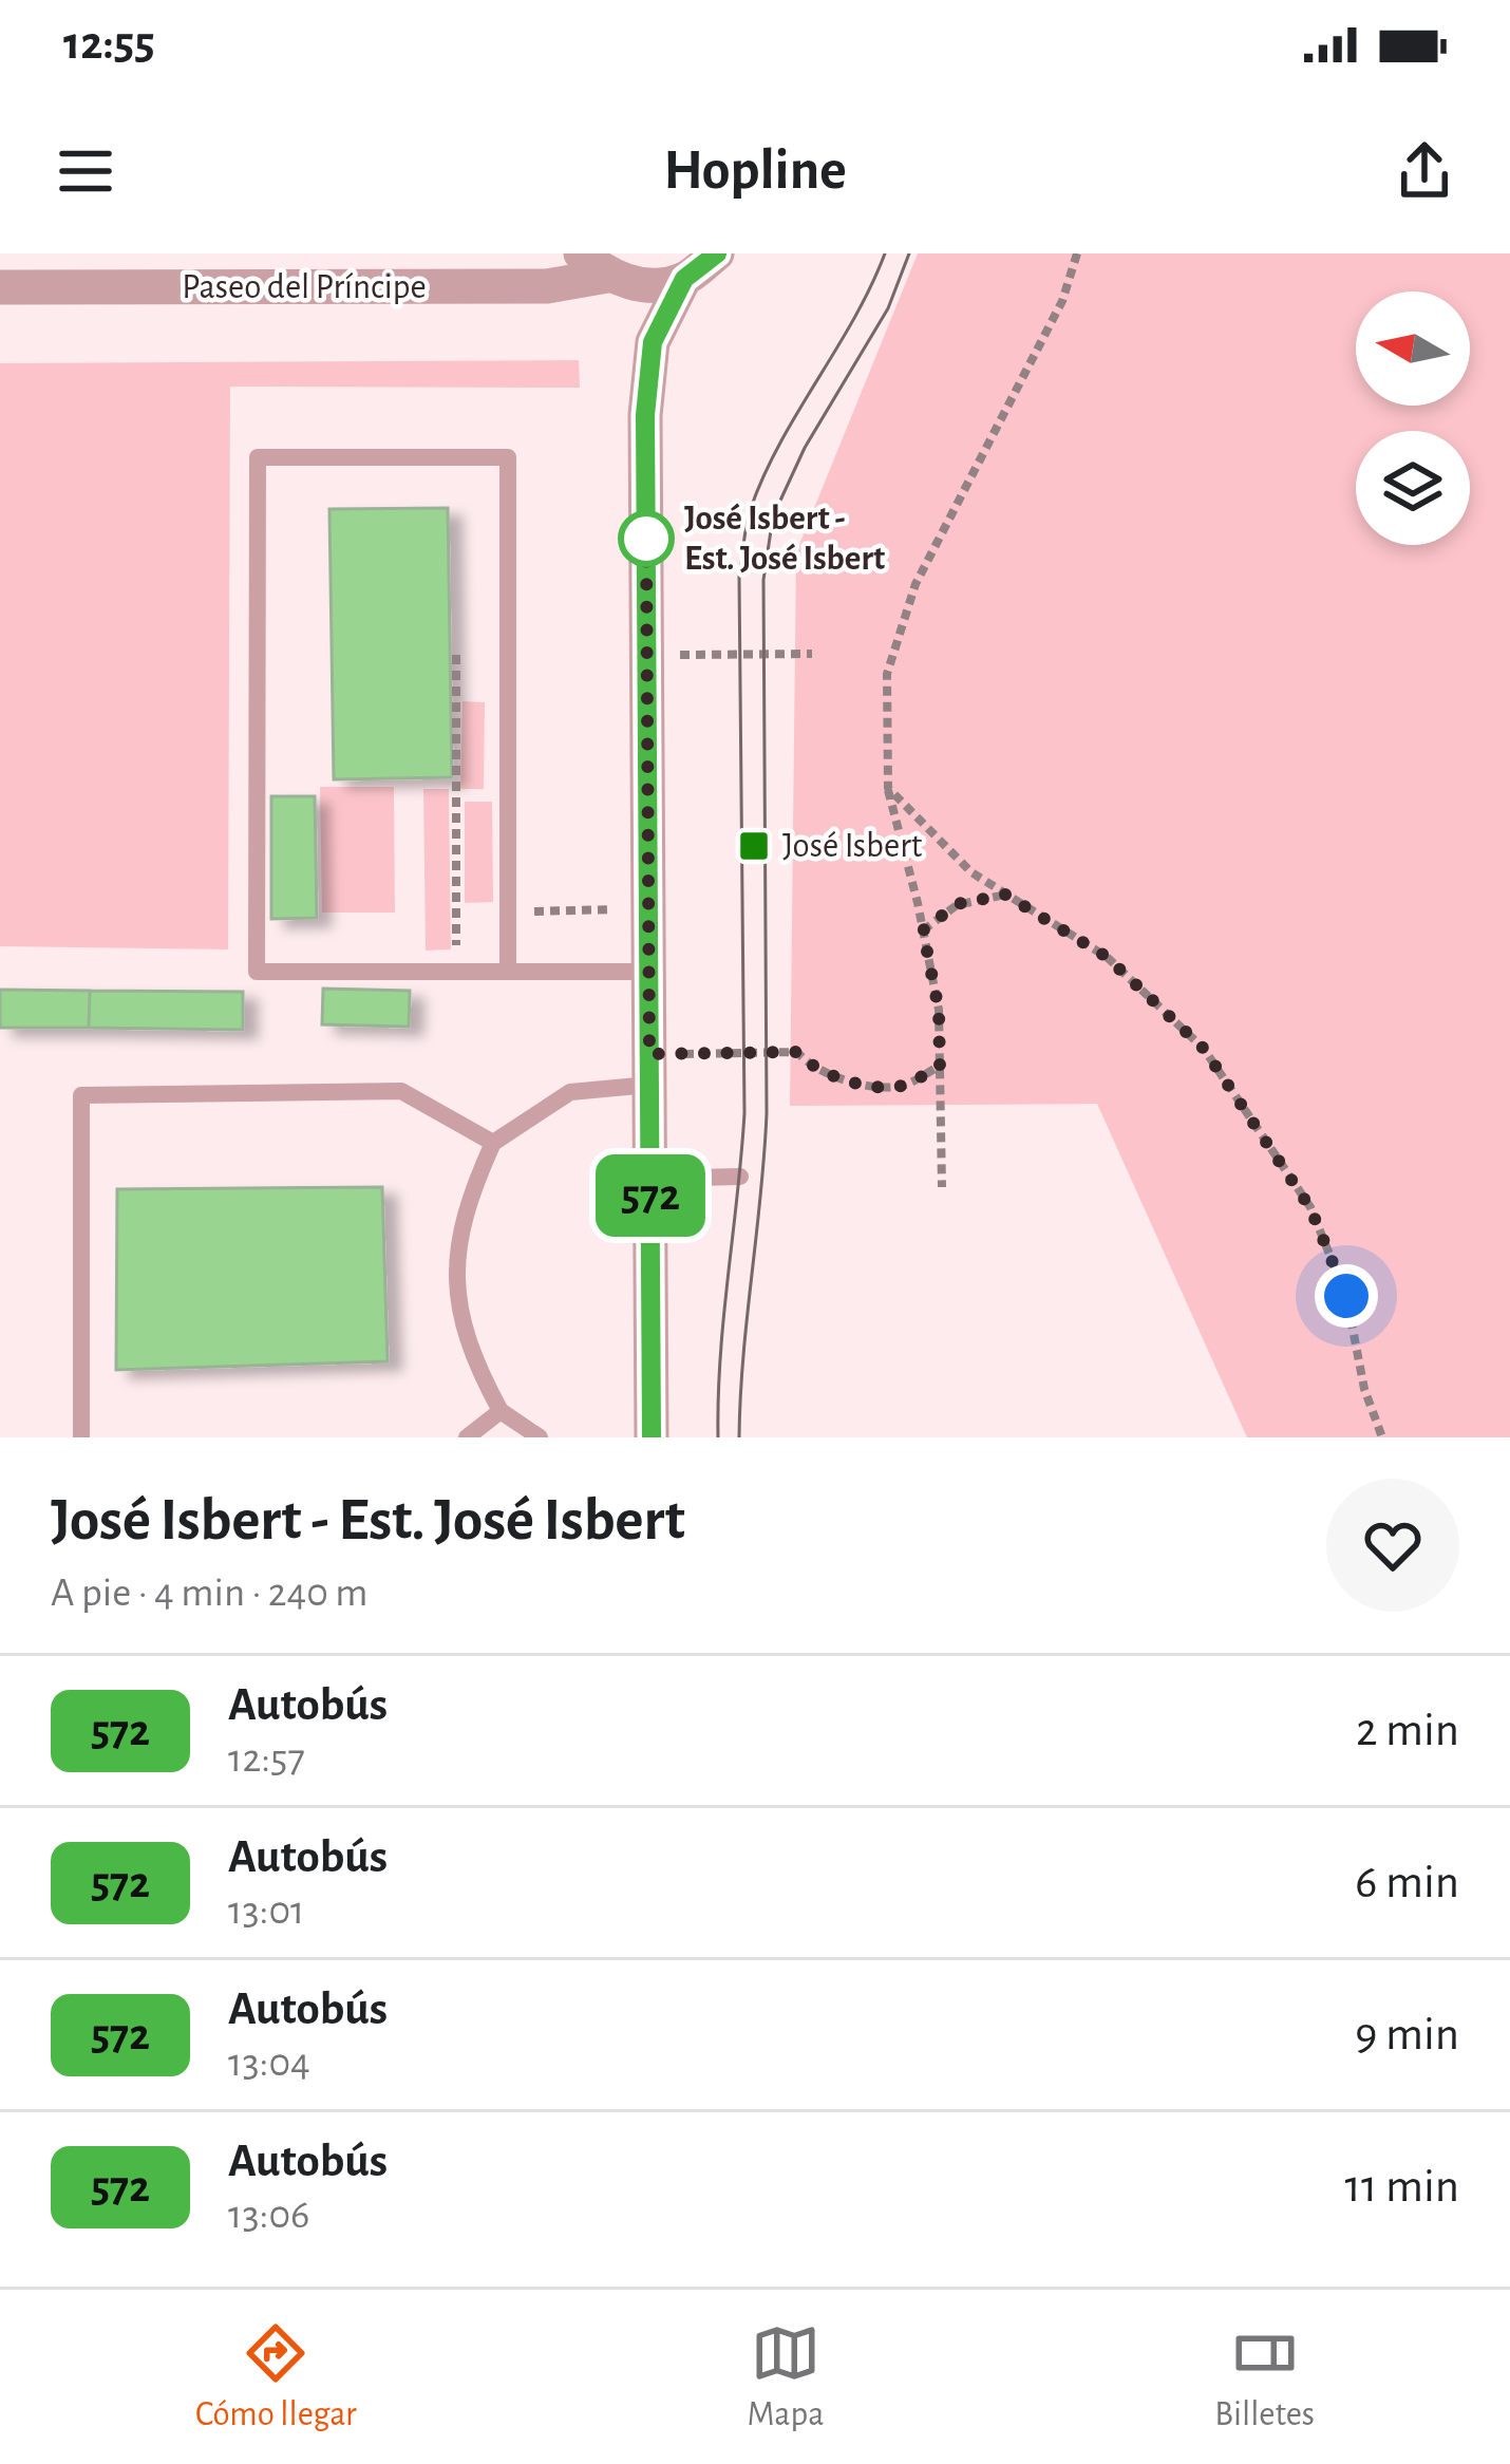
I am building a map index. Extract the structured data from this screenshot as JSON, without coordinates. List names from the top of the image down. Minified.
{"streets":{"street":["Paseo del Príncipe"]},"places":{"other":["José Isbert - Est. José Isbert"],"transit":["José Isbert"]},"lines":["bus line 572"],"north":"left","page":{"status":"12:55","header":"Hopline","on_map":"572","heading":["José Isbert - Est. José Isbert","A pie · 4 min · 240 m"],"list":[{"mark":"572","name":"Autobús","note":"12:57","value":"2 min"},{"mark":"572","name":"Autobús","note":"13:01","value":"6 min"},{"mark":"572","name":"Autobús","note":"13:04","value":"9 min"},{"mark":"572","name":"Autobús","note":"13:06","value":"11 min"}],"tabs":["Cómo llegar","Mapa","Billetes"]}}
